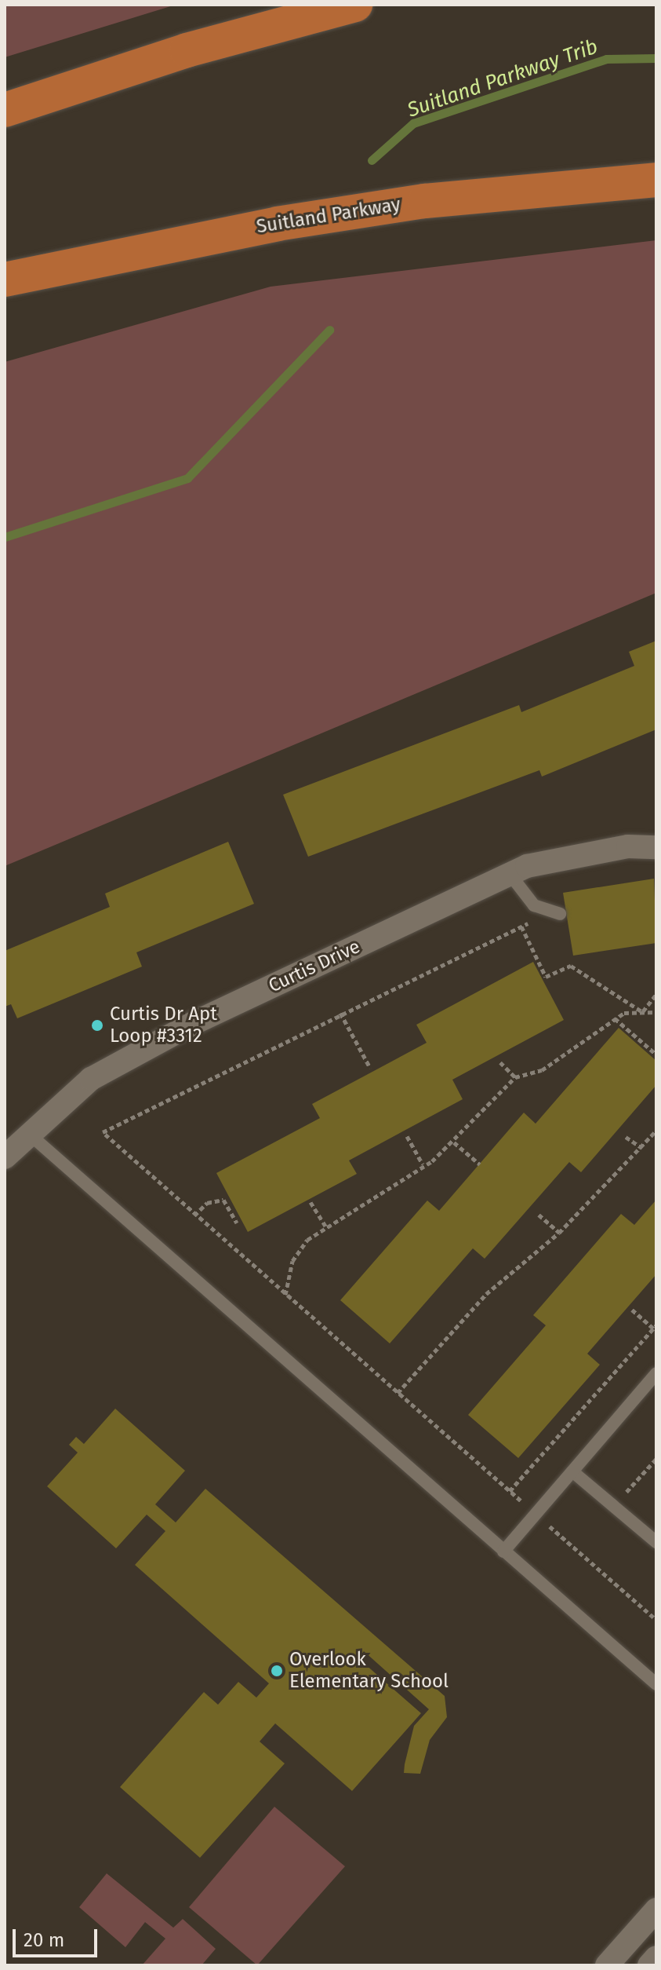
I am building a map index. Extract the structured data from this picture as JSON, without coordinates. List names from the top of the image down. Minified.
{"streets":{"highway":["Suitland Parkway"],"street":["Curtis Drive"]},"water":["Suitland Parkway Trib"],"places":["Curtis Dr Apt Loop #3312","Overlook Elementary School"],"scale_bar":"20 m"}
